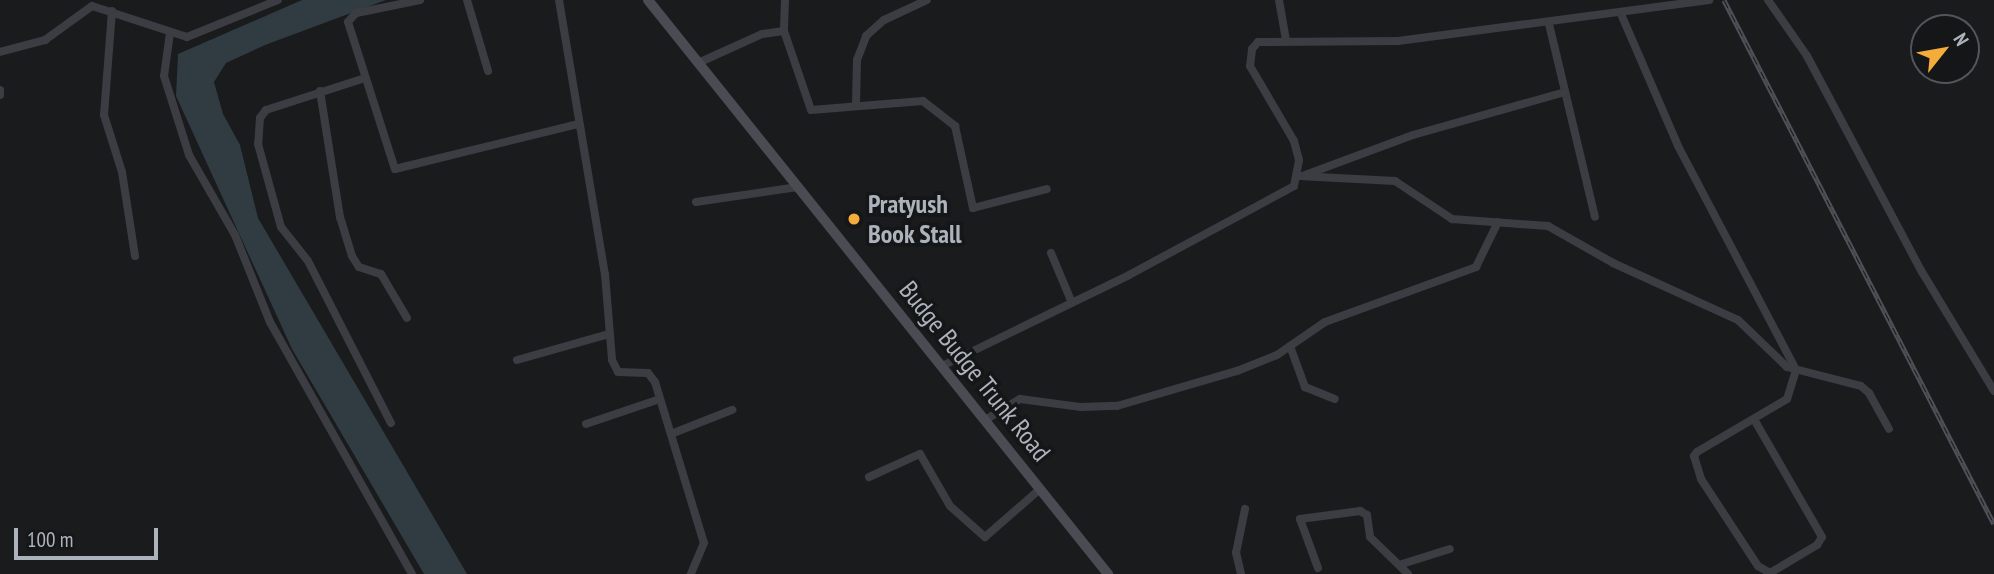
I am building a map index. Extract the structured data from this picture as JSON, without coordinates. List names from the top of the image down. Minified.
{"streets":{"main road":["Budge Budge Trunk Road"]},"places":["Pratyush Book Stall"],"scale_bar":"100 m","north":"top right"}
